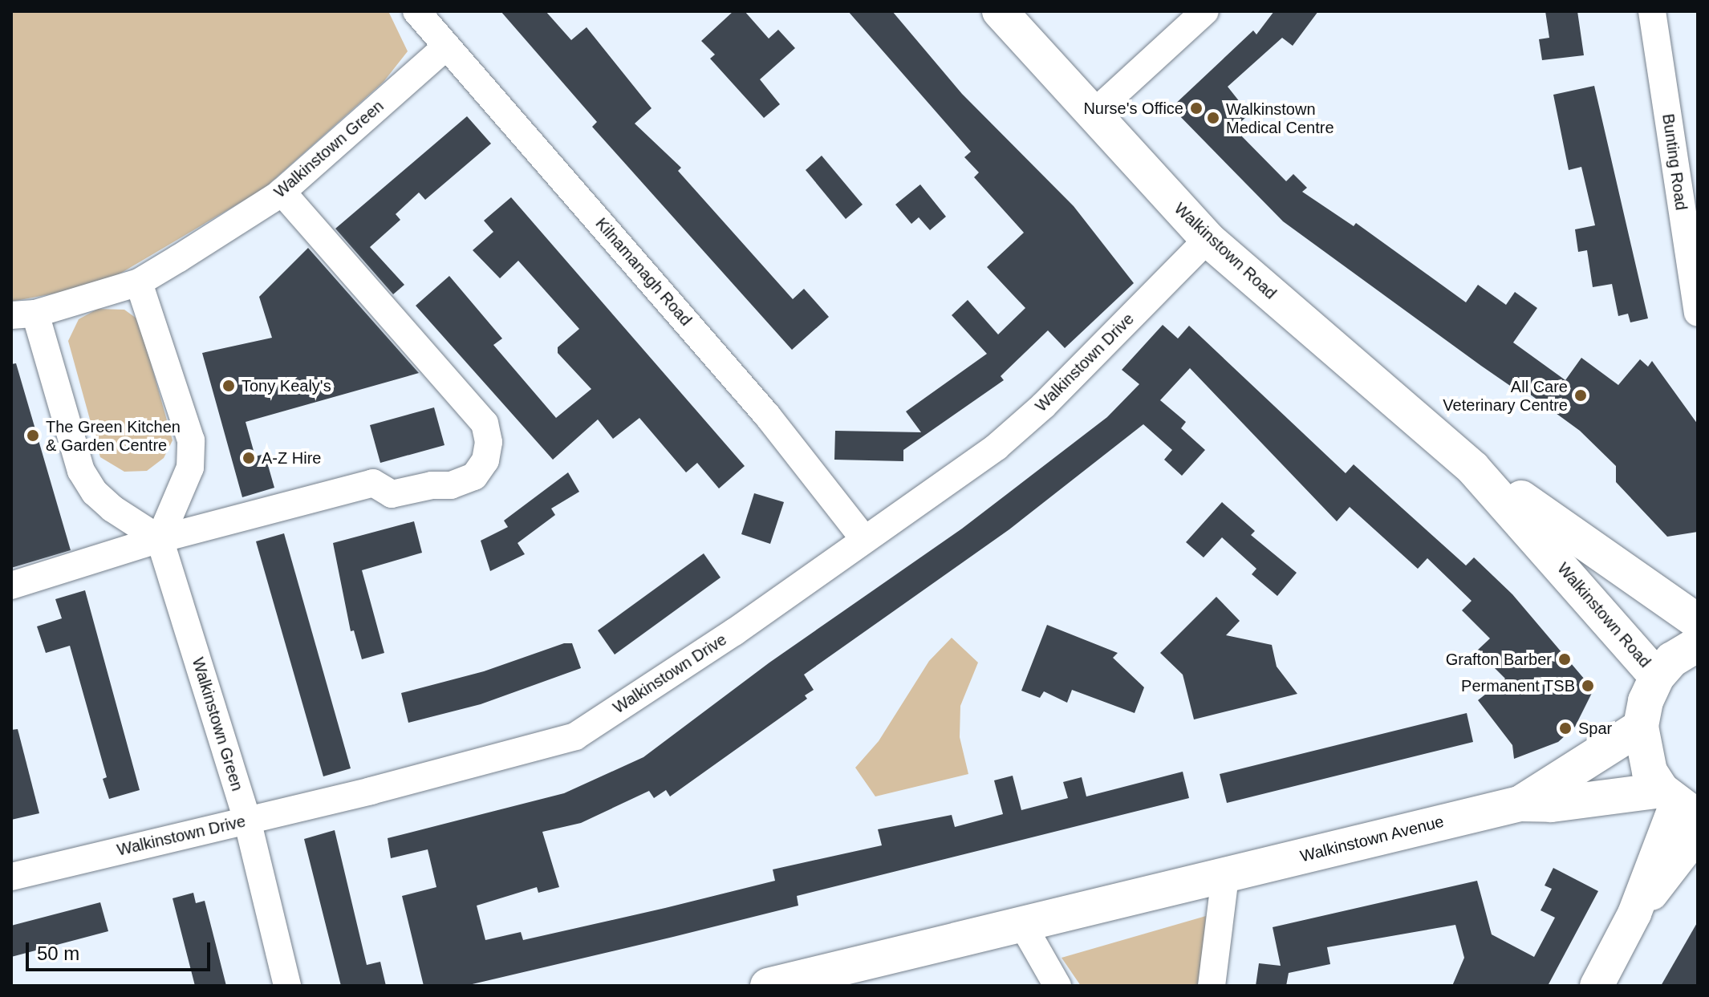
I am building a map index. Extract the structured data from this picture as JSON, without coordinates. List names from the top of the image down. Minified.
{"streets":{"main road":["Walkinstown Road","Walkinstown Avenue"],"street":["Walkinstown Green","Bunting Road","Kilnamanagh Road","Walkinstown Drive"]},"crossings":[["Walkinstown Green","Kilnamanagh Road"],["Walkinstown Green","Walkinstown Drive"],["Walkinstown Road","Walkinstown Drive"],["Kilnamanagh Road","Walkinstown Drive"]],"places":["Nurse's Office","Walkinstown Medical Centre","Tony Kealy's","All Care Veterinary Centre","The Green Kitchen & Garden Centre","A-Z Hire","Grafton Barber","Permanent TSB","Spar"],"scale_bar":"50 m"}
